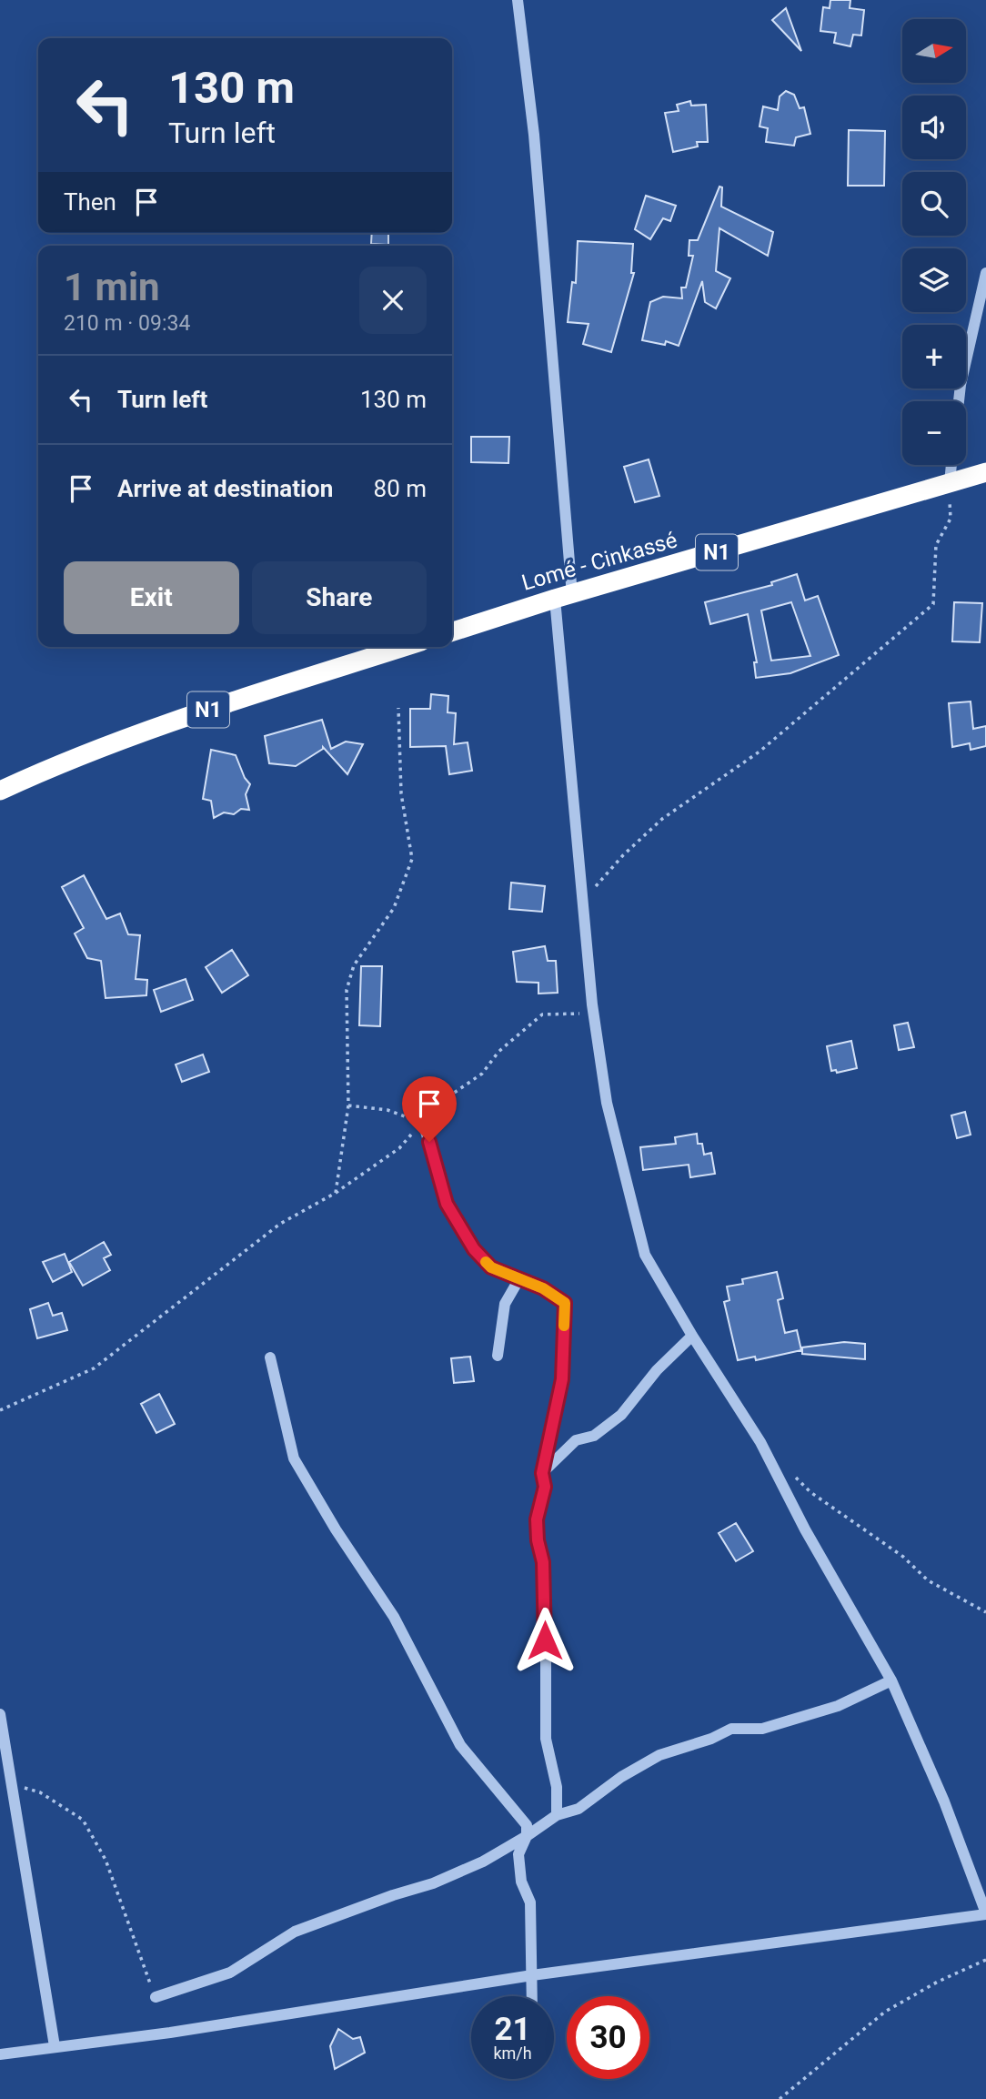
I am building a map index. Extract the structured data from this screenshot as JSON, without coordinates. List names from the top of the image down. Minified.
{"streets":{"highway":["N1","Lomé - Cinkassé"]},"north":"right","page":{"map_buttons":["+","−"],"turn":["130 m","Turn left"],"then":"Then","heading":["1 min","210 m · 09:34"],"list":[{"name":"Turn left","value":"130 m"},{"name":"Arrive at destination","value":"80 m"}],"buttons":["Exit","Share"],"speed":"21 km/h","limit":"30"}}
